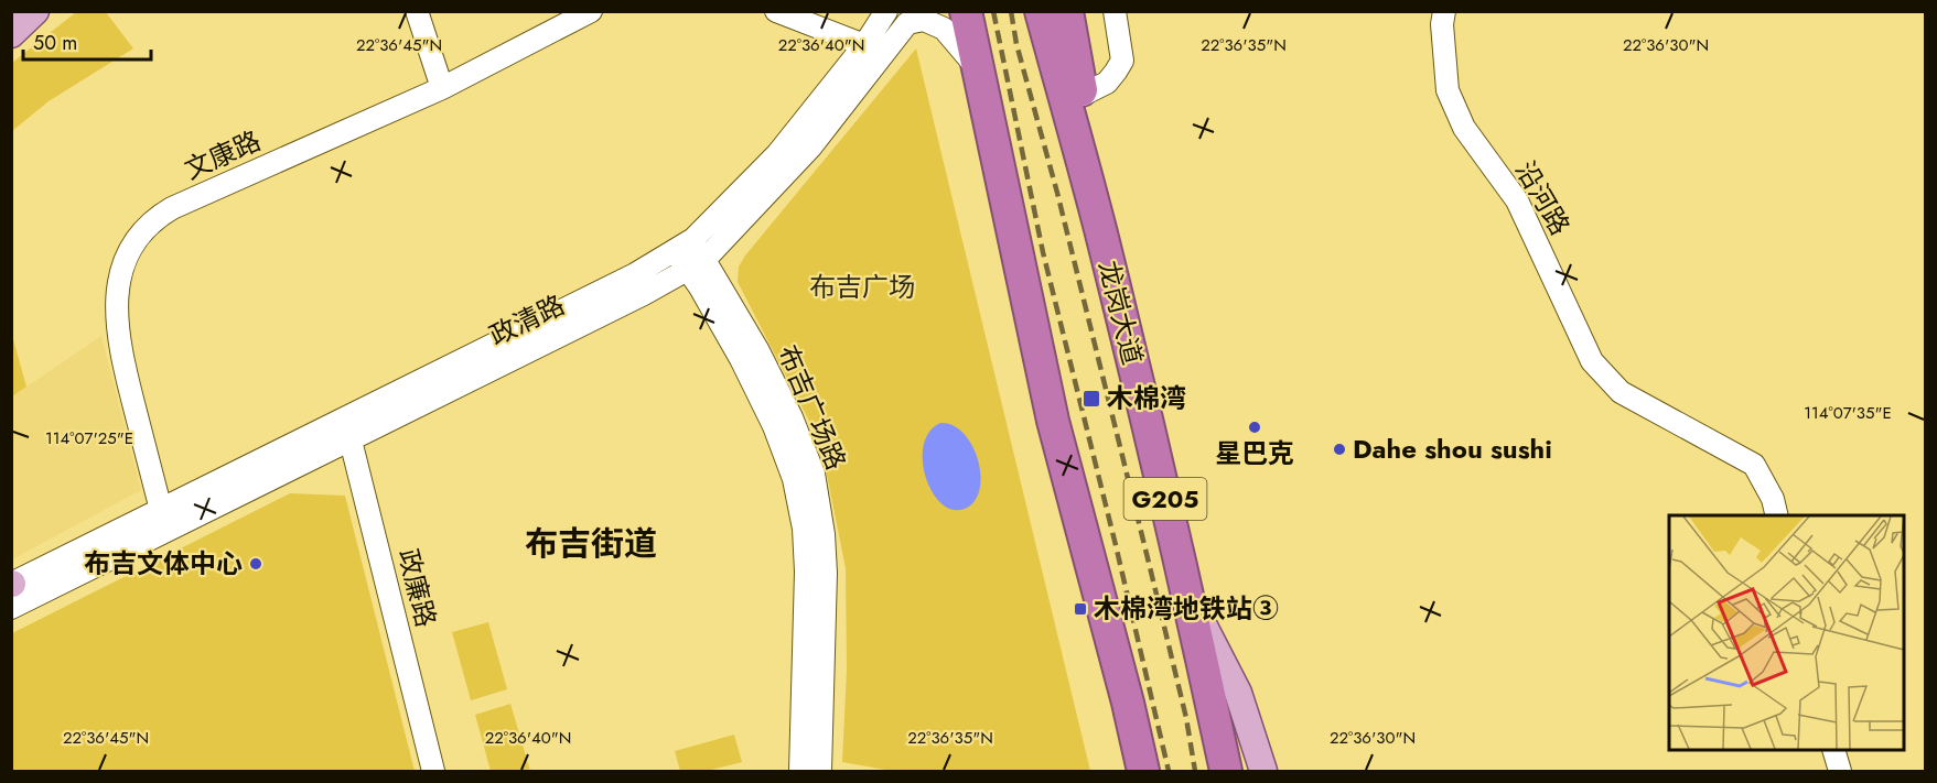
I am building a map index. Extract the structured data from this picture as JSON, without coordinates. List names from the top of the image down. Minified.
{"streets":{"highway":["龙岗大道","G205"],"street":["文康路","沿河路","政清路","布吉广场路","政廉路"]},"crossings":[["文康路","政清路"],["政清路","布吉广场路"],["政清路","政廉路"]],"districts":["布吉街道"],"parks":["布吉广场"],"places":{"transit":["木棉湾","木棉湾地铁站③"],"other":["星巴克","Dahe shou sushi","布吉文体中心"]},"scale_bar":"50 m","coordinates":["22°36'30\"N","22°36'45\"N","22°36'40\"N","22°36'35\"N","114°07'35\"E","114°07'25\"E"]}
